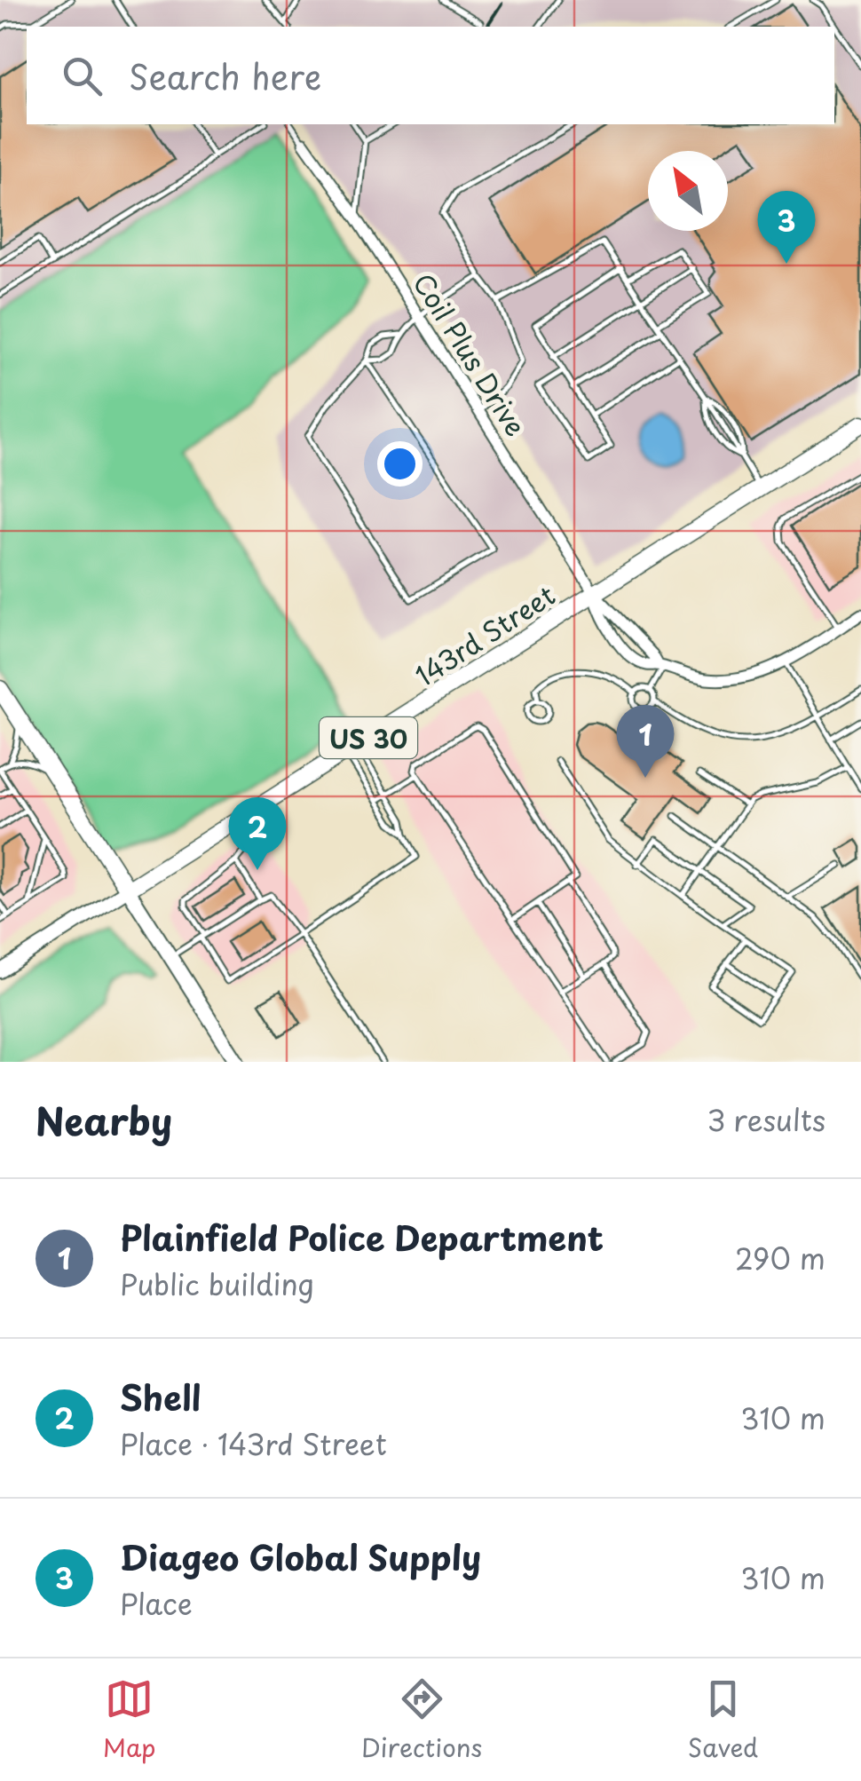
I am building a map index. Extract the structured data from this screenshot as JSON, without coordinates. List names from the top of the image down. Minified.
{"streets":{"main road":["143rd Street","US 30"],"street":["Coil Plus Drive"]},"crossings":[["Coil Plus Drive","143rd Street"]],"north":"top left","page":{"search":"Search here","pins":["3","1","2"],"heading":["Nearby","3 results"],"list":[{"mark":"1","name":"Plainfield Police Department","note":"Public building","value":"290 m"},{"mark":"2","name":"Shell","note":"Place · 143rd Street","value":"310 m"},{"mark":"3","name":"Diageo Global Supply","note":"Place","value":"310 m"}],"nav":["Map","Directions","Saved"]}}
